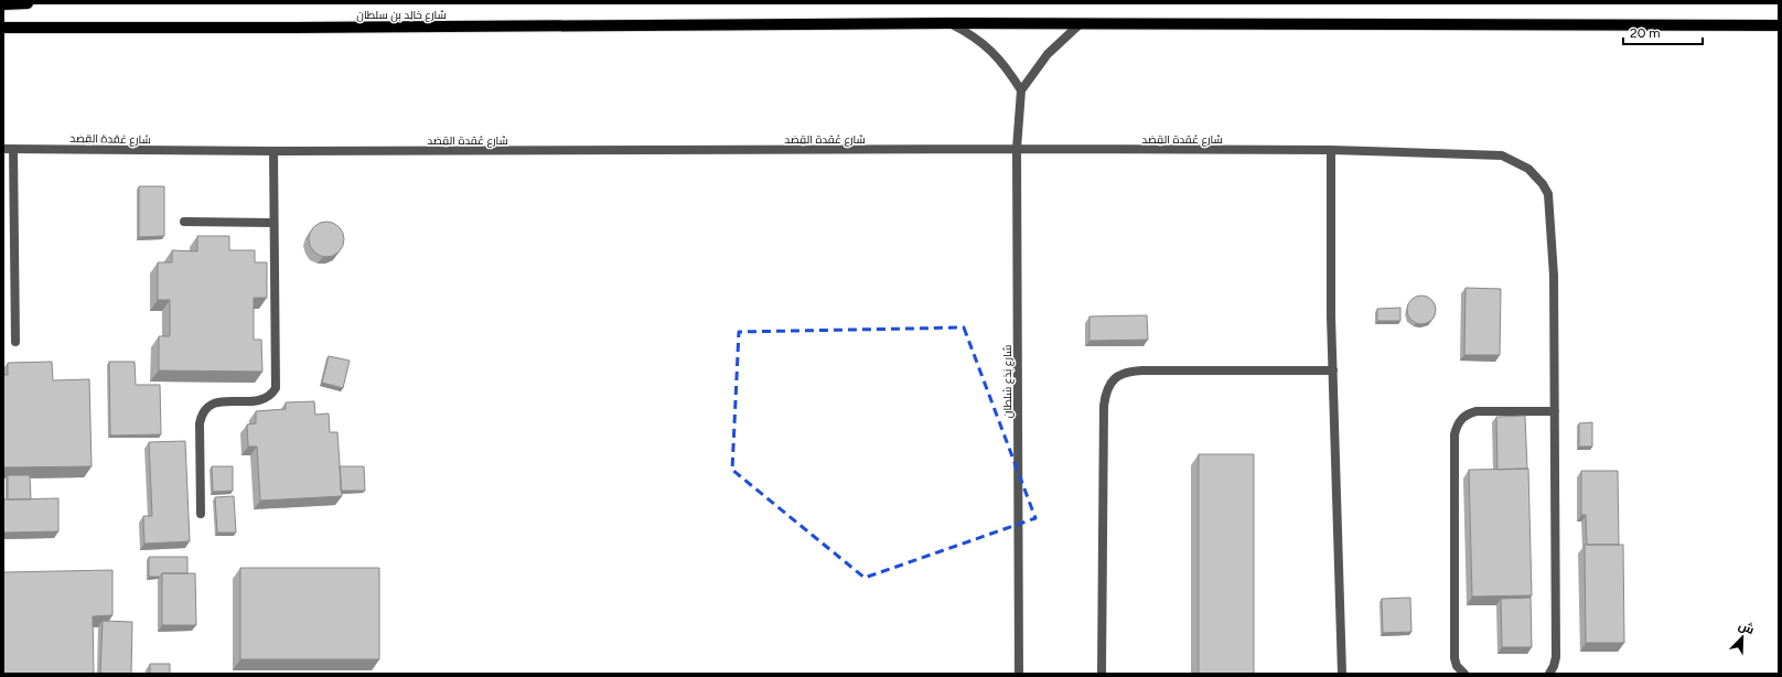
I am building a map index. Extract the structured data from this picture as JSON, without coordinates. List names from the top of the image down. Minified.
{"streets":{"main road":["شارع خالِد بن سلطان"],"street":["شارع عُقدة القِصَد","شارع بَدَع سُلطان"]},"crossings":[["شارع عُقدة القِصَد","شارع بَدَع سُلطان"]],"scale_bar":"20 m","north":"top right"}
